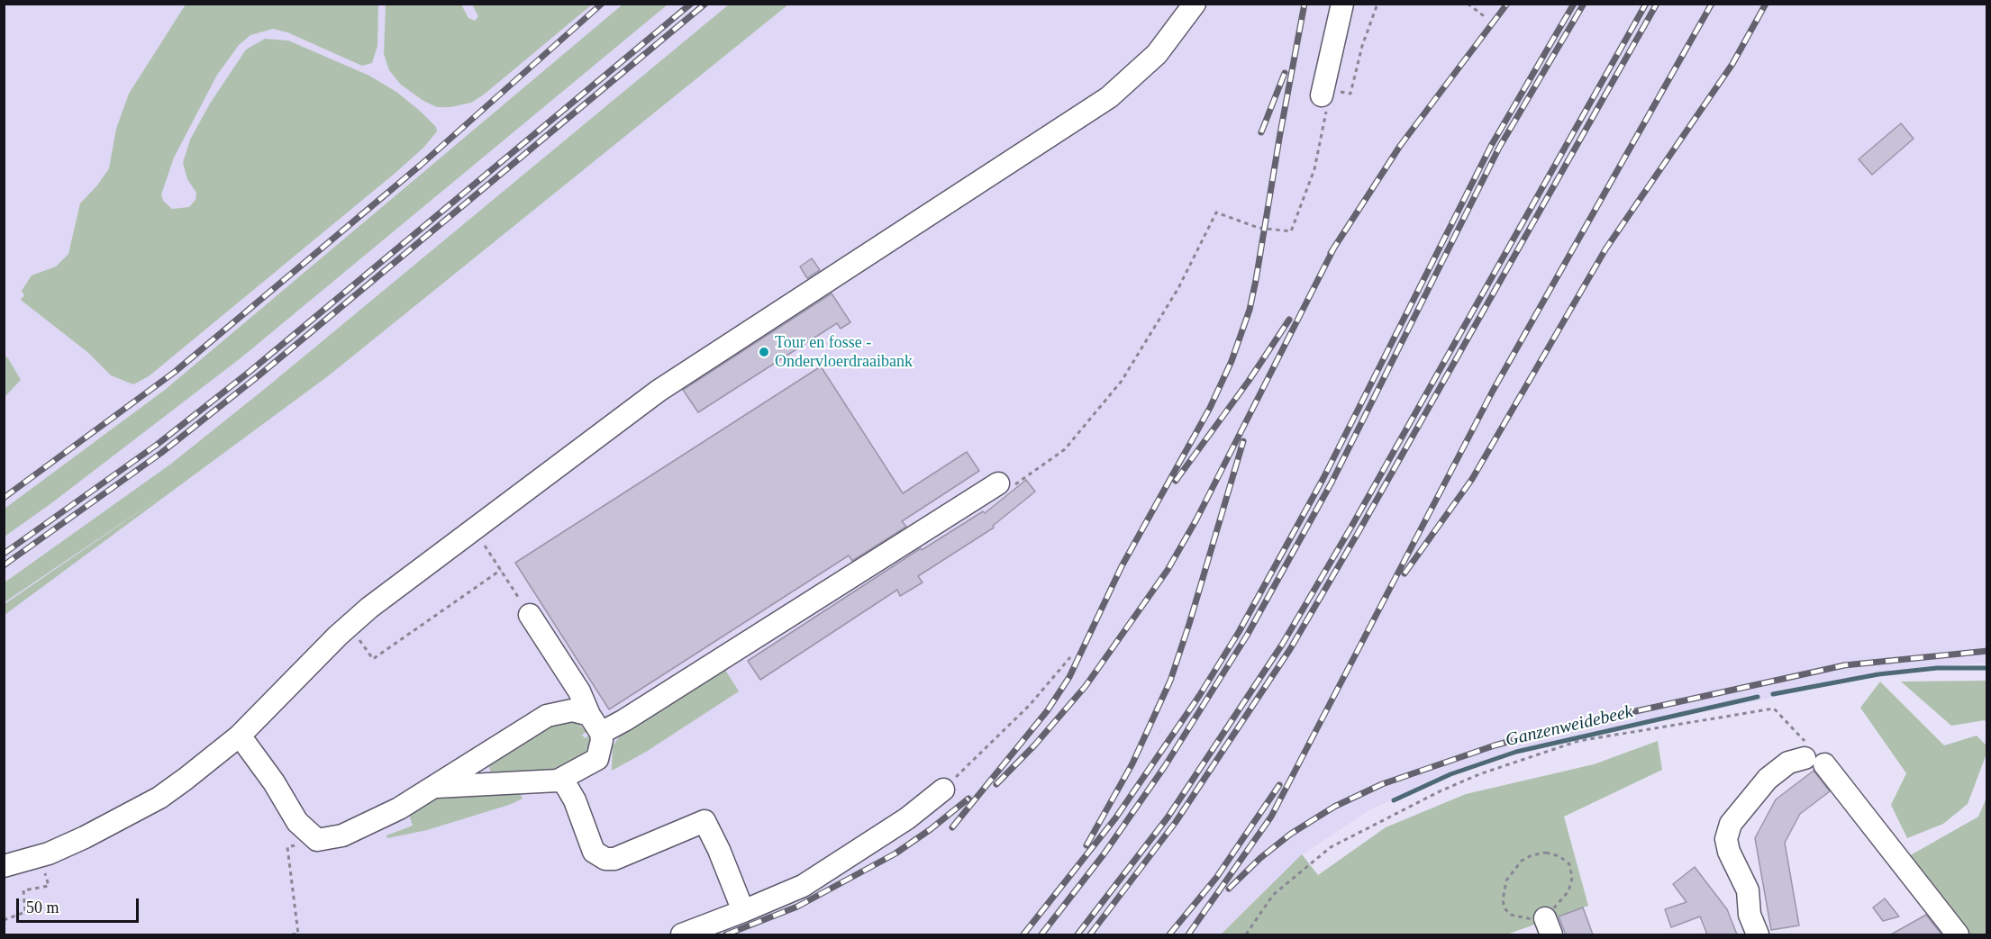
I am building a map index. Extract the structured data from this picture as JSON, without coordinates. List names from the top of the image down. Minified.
{"water":["Ganzenweidebeek"],"places":["Tour en fosse - Ondervloerdraaibank"],"scale_bar":"50 m"}
